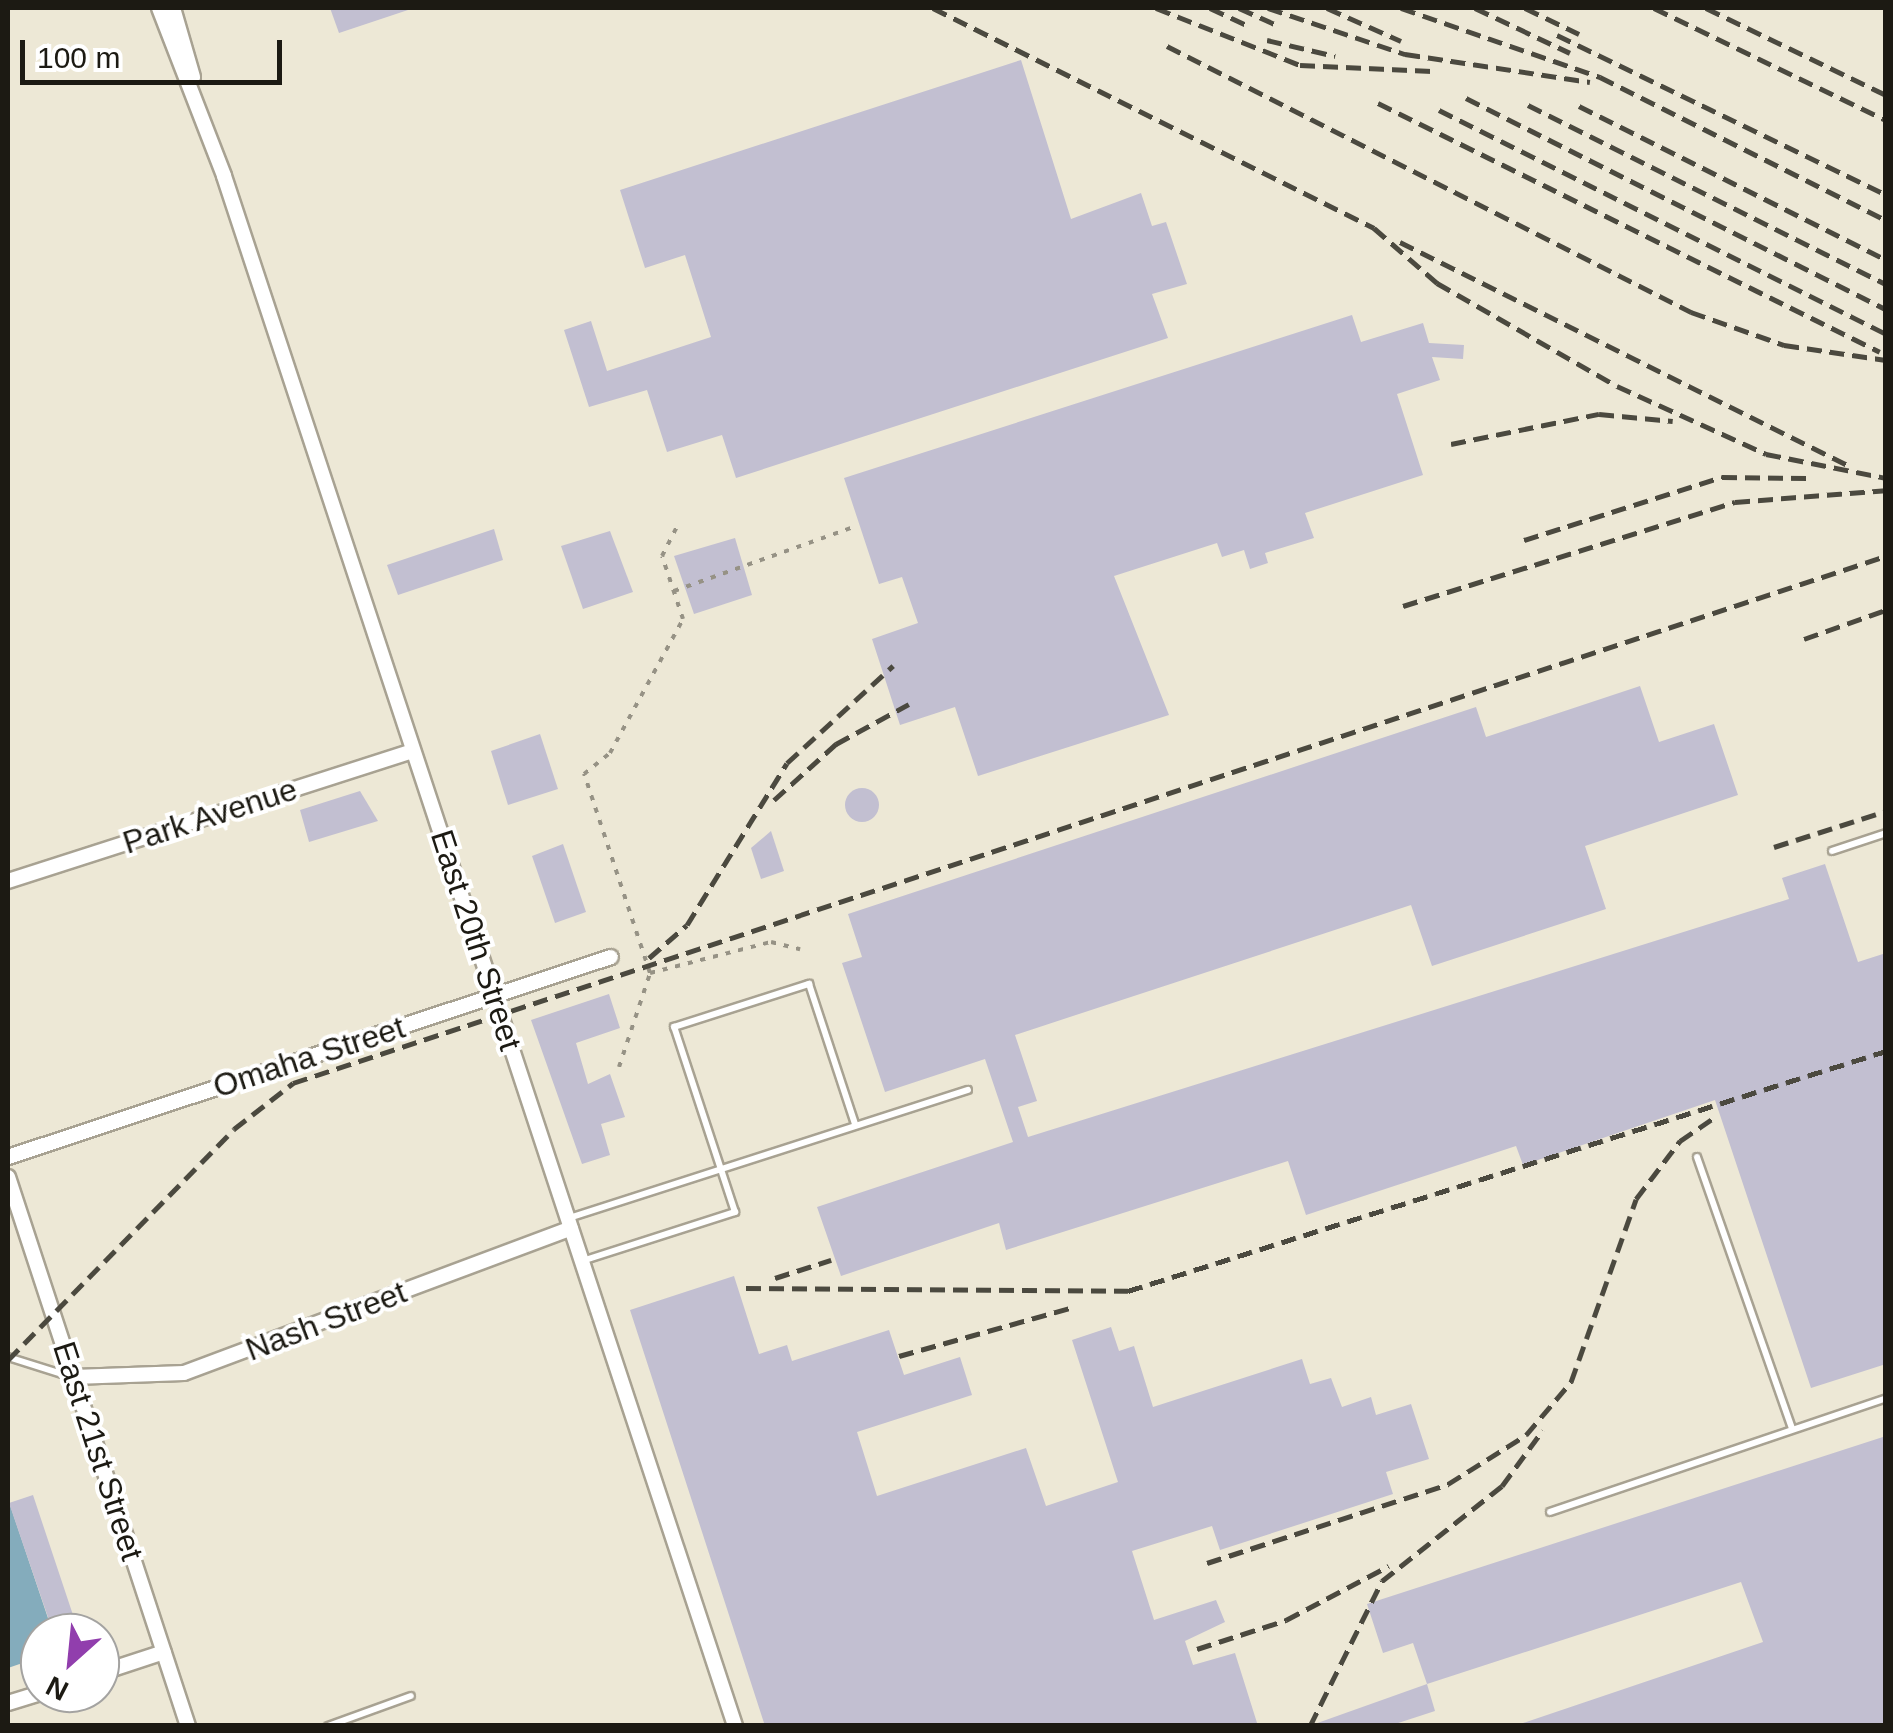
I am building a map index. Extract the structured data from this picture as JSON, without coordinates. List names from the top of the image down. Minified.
{"streets":{"street":["Park Avenue","East 20th Street","Omaha Street","Nash Street","East 21st Street"]},"crossings":[["Park Avenue","East 20th Street"],["East 20th Street","Omaha Street"],["East 20th Street","Nash Street"],["Nash Street","East 21st Street"]],"scale_bar":"100 m","north":"bottom left"}
